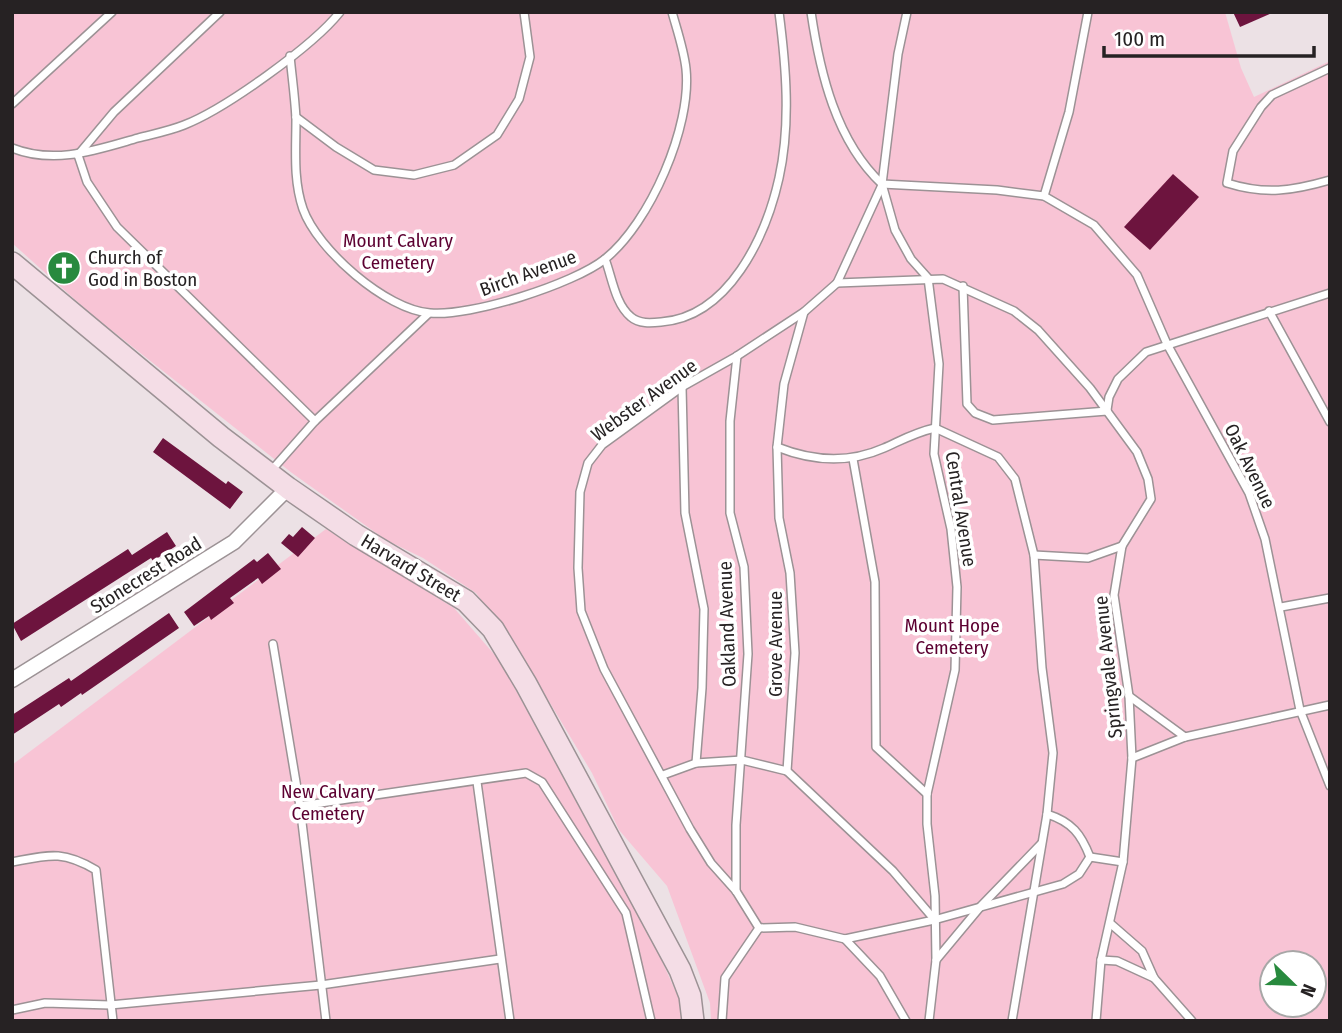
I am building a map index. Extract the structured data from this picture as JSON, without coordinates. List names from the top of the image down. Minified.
{"streets":{"main road":["Harvard Street"],"street":["Stonecrest Road"],"lane":["Birch Avenue","Webster Avenue","Oak Avenue","Central Avenue","Oakland Avenue","Grove Avenue","Springvale Avenue"]},"crossings":[["Webster Avenue","Oakland Avenue"],["Webster Avenue","Grove Avenue"],["Webster Avenue","Springvale Avenue"],["Central Avenue","Springvale Avenue"],["Harvard Street","Stonecrest Road"]],"parks":["Mount Calvary Cemetery","Mount Hope Cemetery","New Calvary Cemetery"],"places":{"church":["Church of God in Boston"]},"scale_bar":"100 m","north":"bottom right"}
